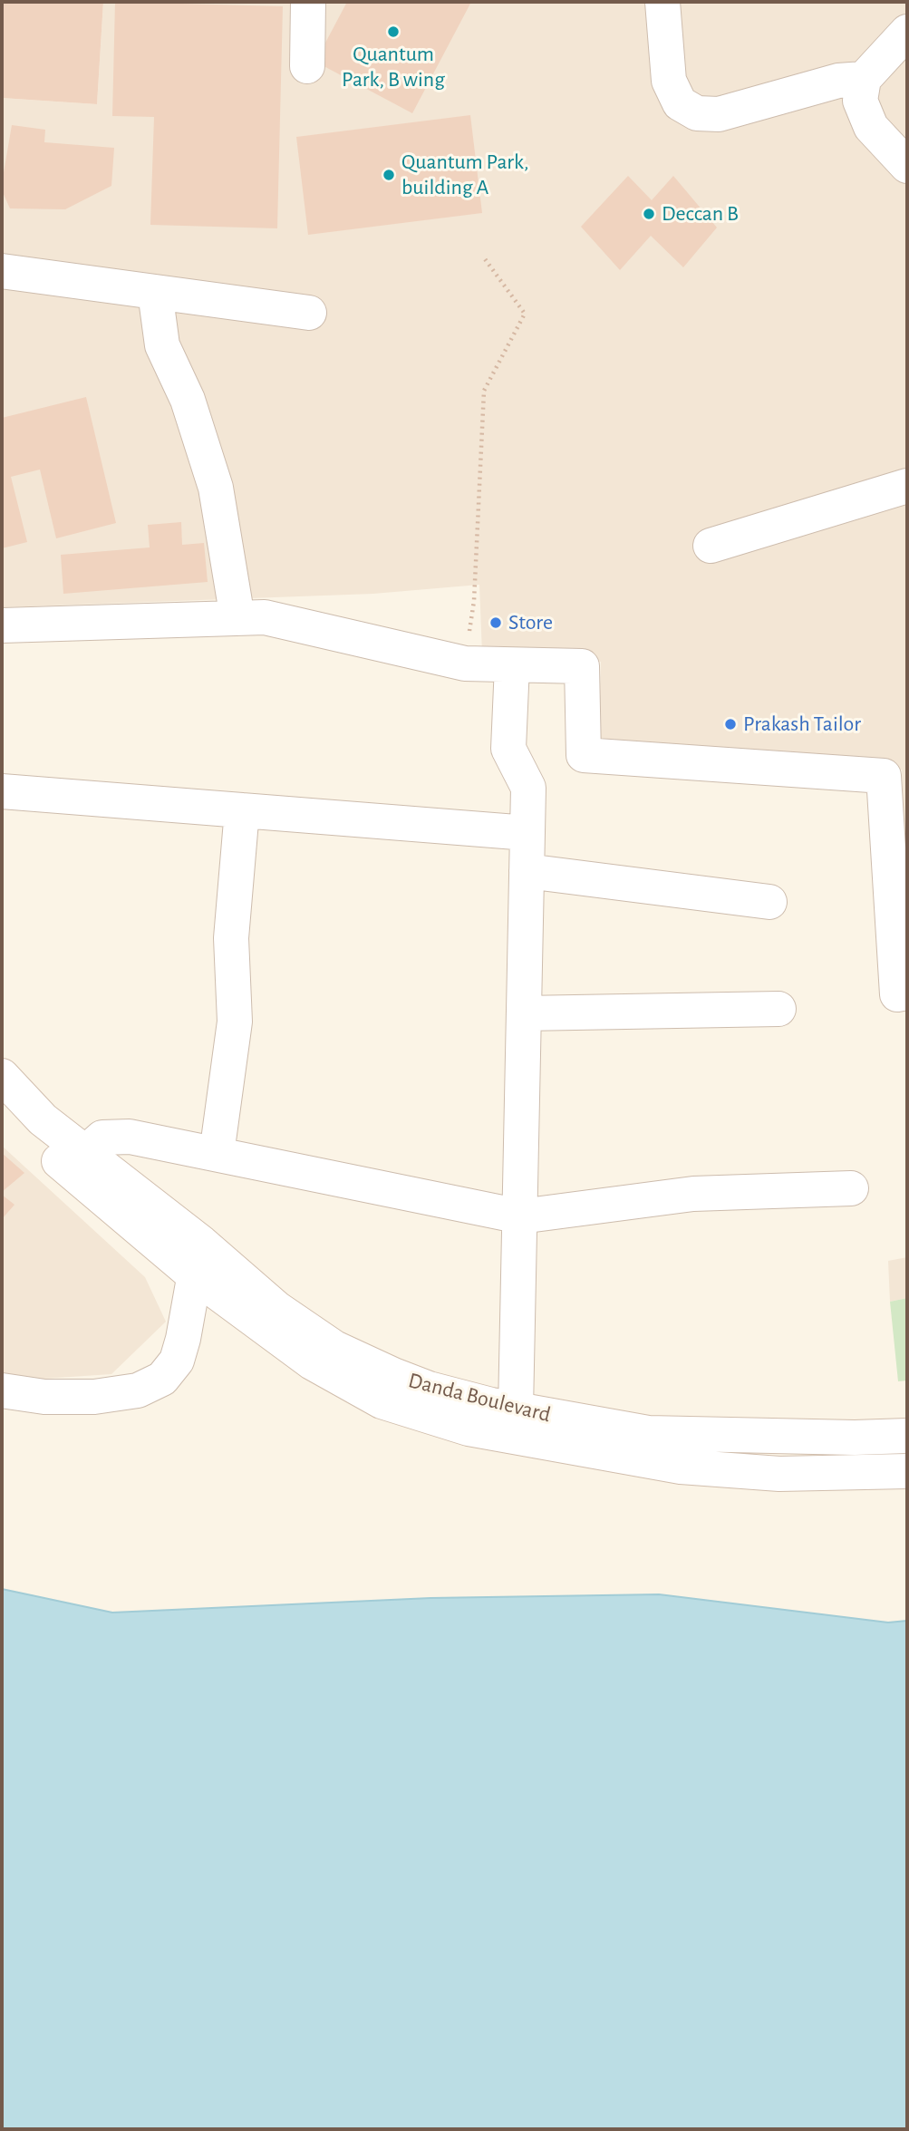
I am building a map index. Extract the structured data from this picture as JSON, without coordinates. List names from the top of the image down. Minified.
{"streets":{"street":["Danda Boulevard"]},"places":["Quantum Park, B wing","Quantum Park, building A","Deccan B","Store","Prakash Tailor"]}
